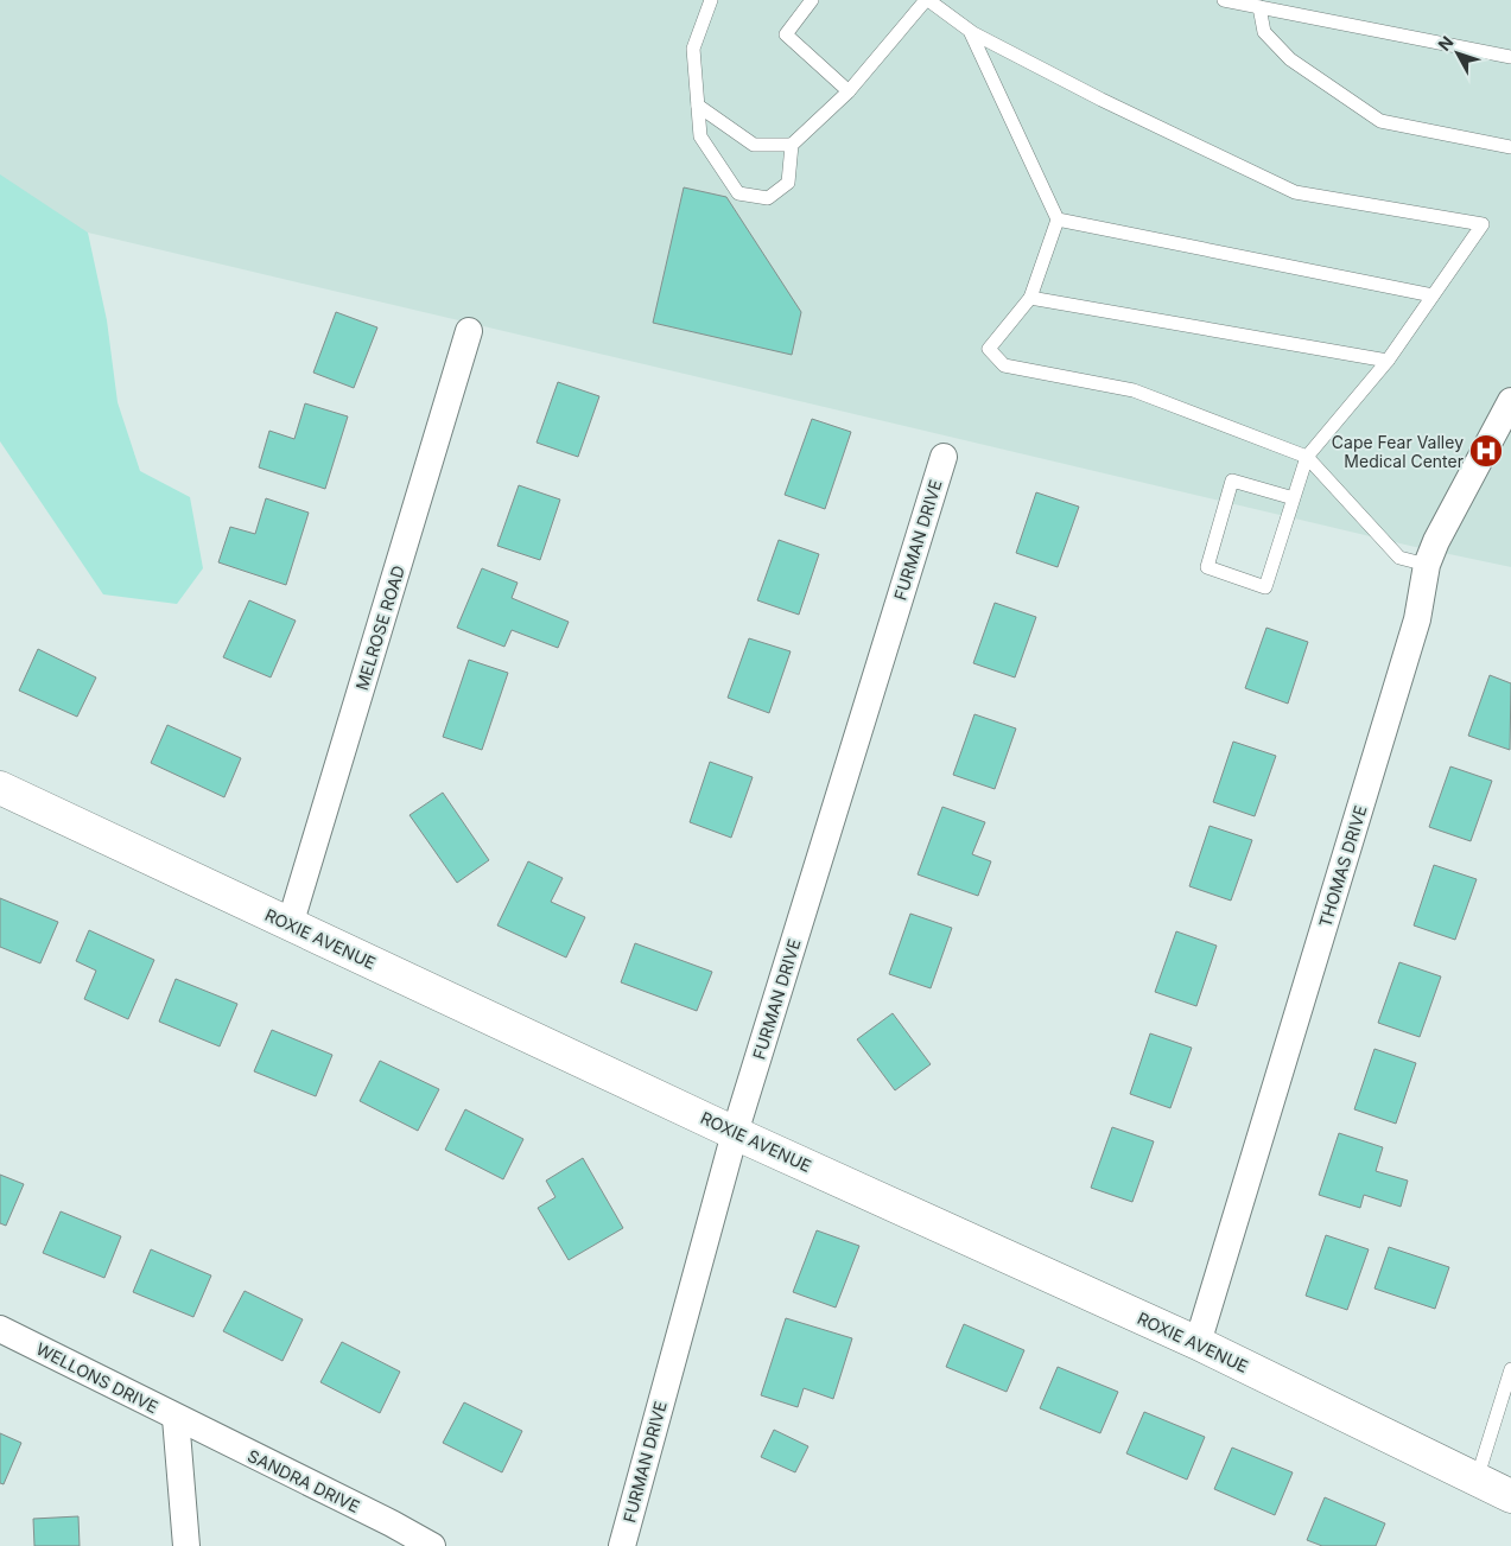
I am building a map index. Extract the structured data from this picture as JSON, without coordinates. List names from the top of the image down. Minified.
{"streets":{"street":["FURMAN DRIVE","MELROSE ROAD","THOMAS DRIVE","ROXIE AVENUE","WELLONS DRIVE","SANDRA DRIVE"]},"crossings":[["FURMAN DRIVE","ROXIE AVENUE"],["MELROSE ROAD","ROXIE AVENUE"],["THOMAS DRIVE","ROXIE AVENUE"],["WELLONS DRIVE","SANDRA DRIVE"]],"places":{"hospital":["Cape Fear Valley Medical Center"]},"north":"top left"}
